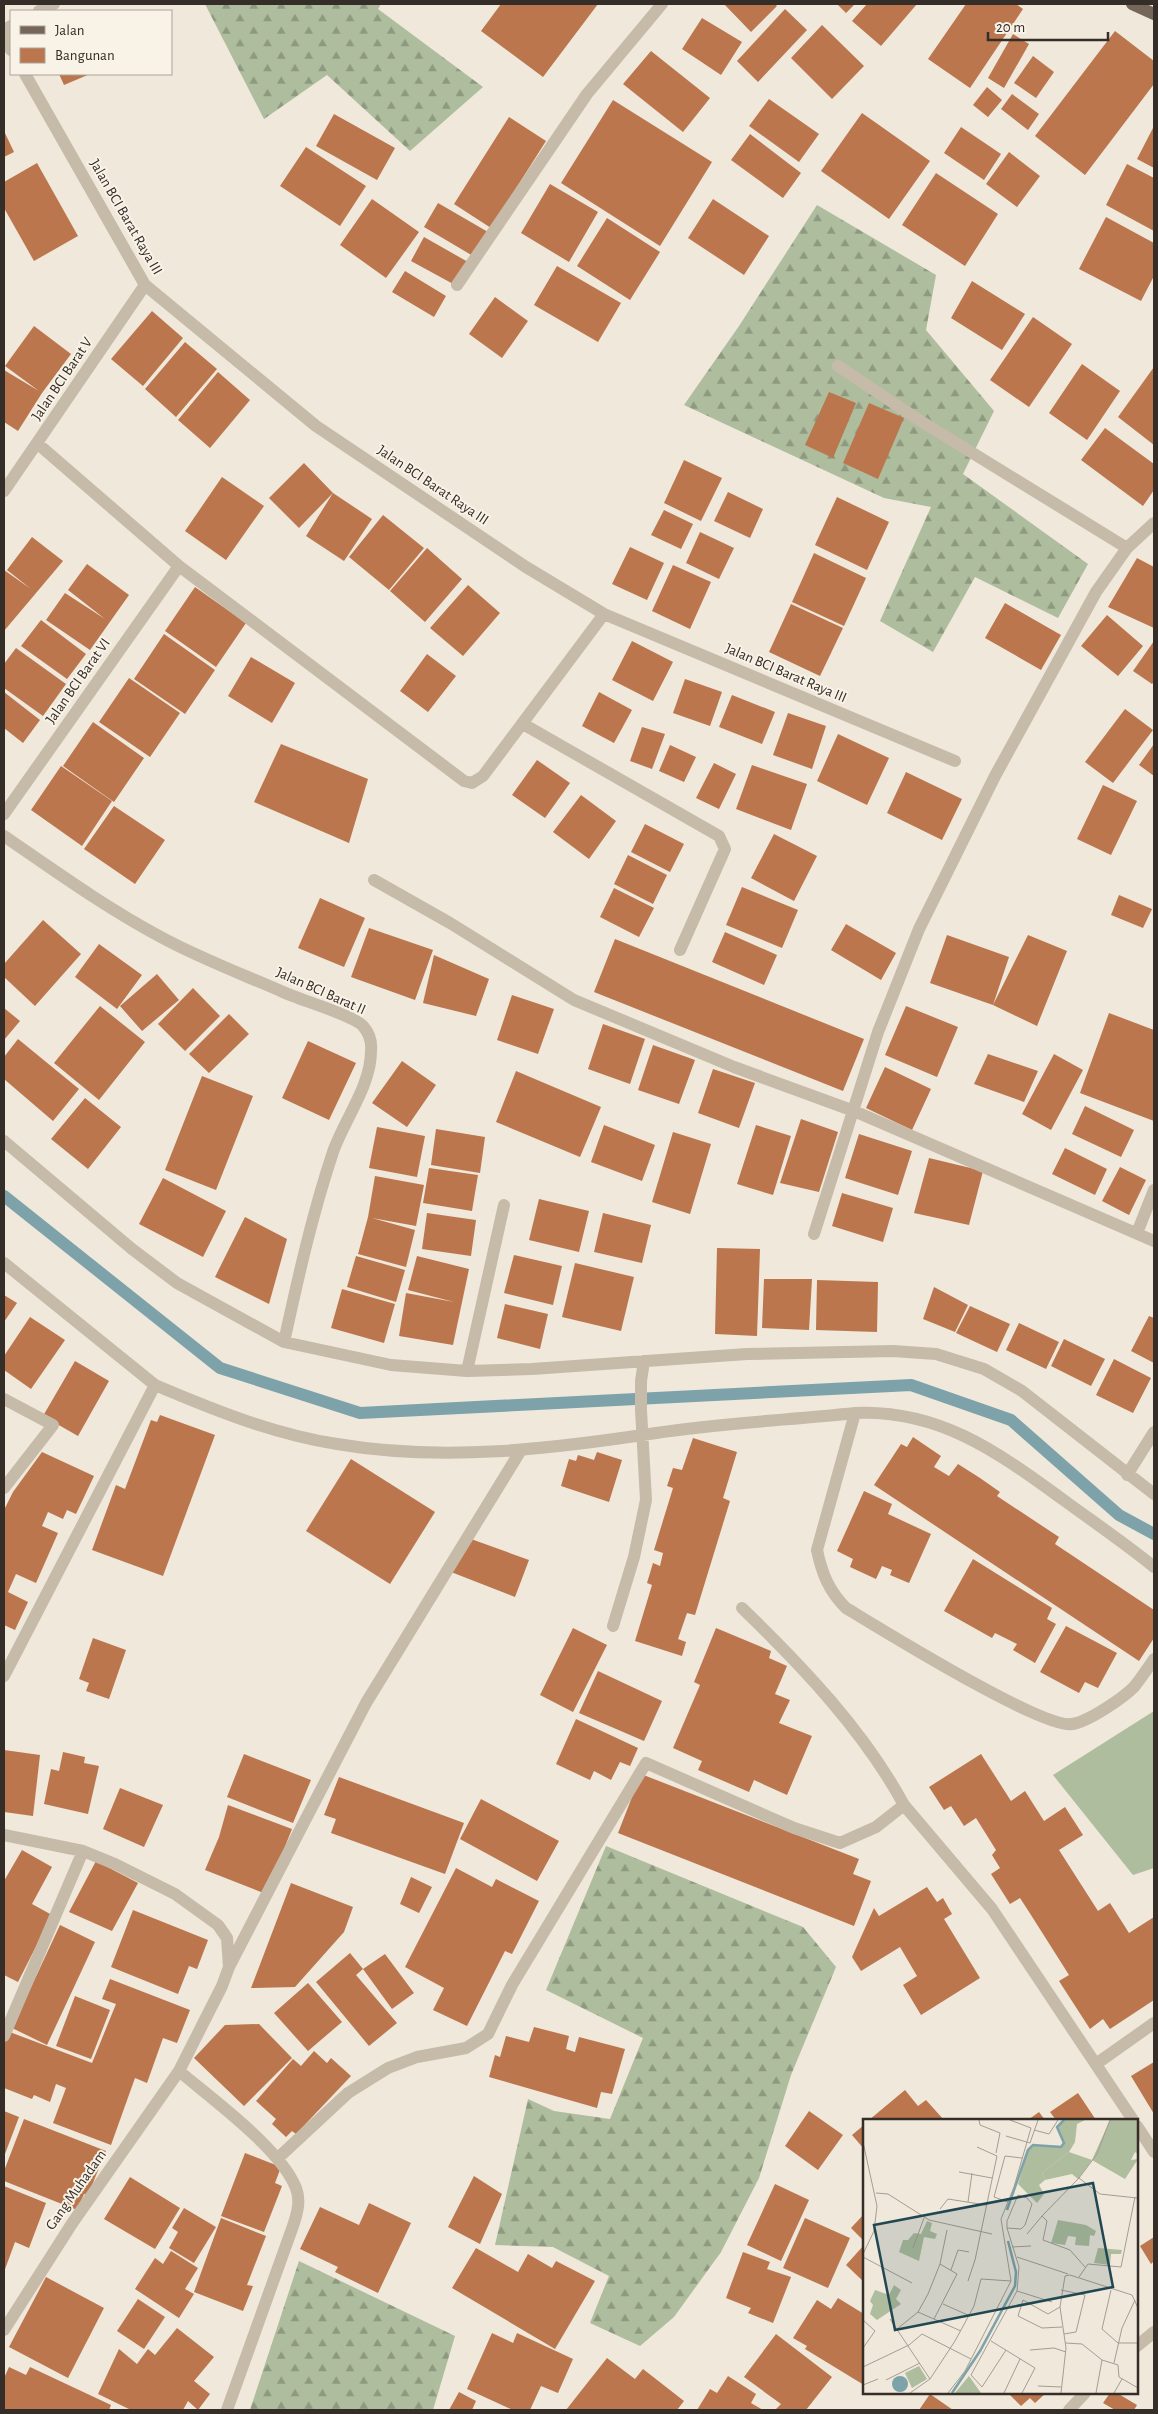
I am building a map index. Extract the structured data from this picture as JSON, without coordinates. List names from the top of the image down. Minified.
{"streets":{"street":["Jalan BCI Barat Raya III","Jalan BCI Barat V","Jalan BCI Barat VI","Jalan BCI Barat II","Gang Muhadam"]},"crossings":[["Jalan BCI Barat Raya III","Jalan BCI Barat V"]],"legend":["Jalan","Bangunan"],"scale_bar":"20 m"}
